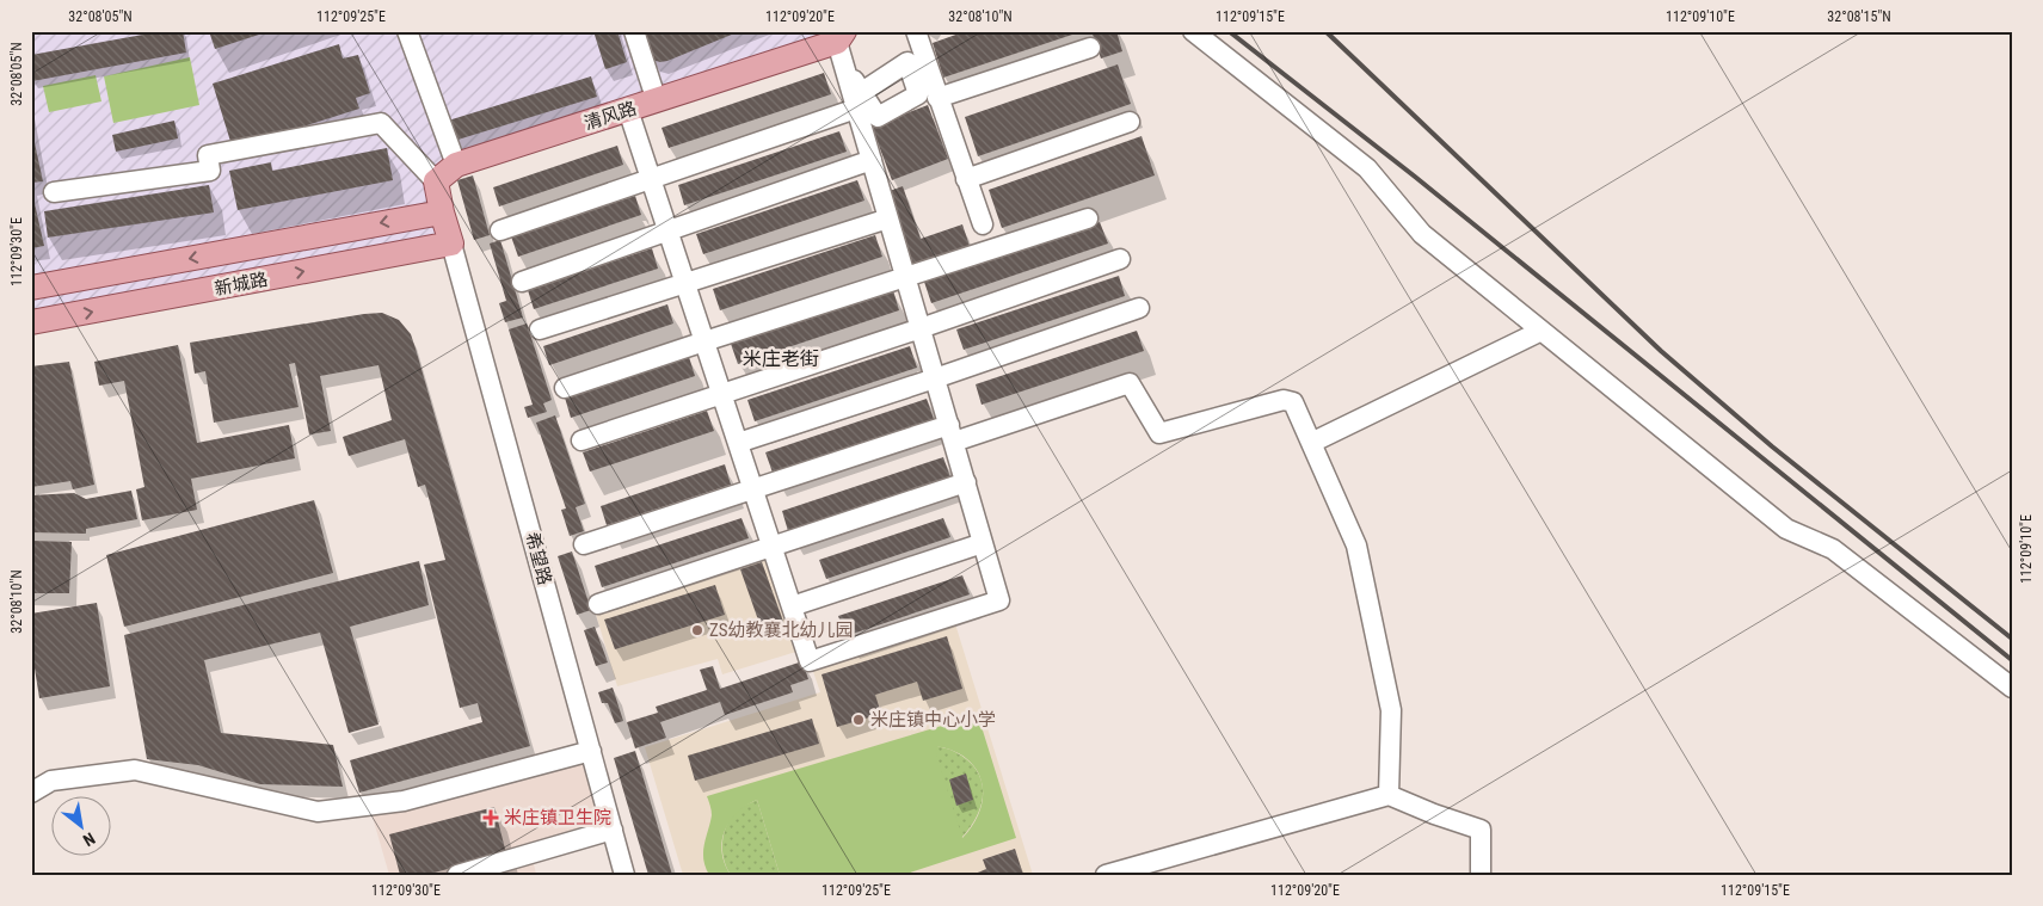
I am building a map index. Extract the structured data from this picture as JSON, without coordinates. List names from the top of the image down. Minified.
{"streets":{"main road":["清风路","新城路"],"street":["希望路"]},"crossings":[["新城路","希望路"]],"districts":["米庄老街"],"places":{"other":["ZS幼教襄北幼儿园","米庄镇中心小学"],"health":["米庄镇卫生院"]},"north":"bottom right","coordinates":["32°08'05\"N","112°09'25\"E","112°09'20\"E","32°08'10\"N","112°09'15\"E","112°09'10\"E","32°08'15\"N","112°09'30\"E"]}
